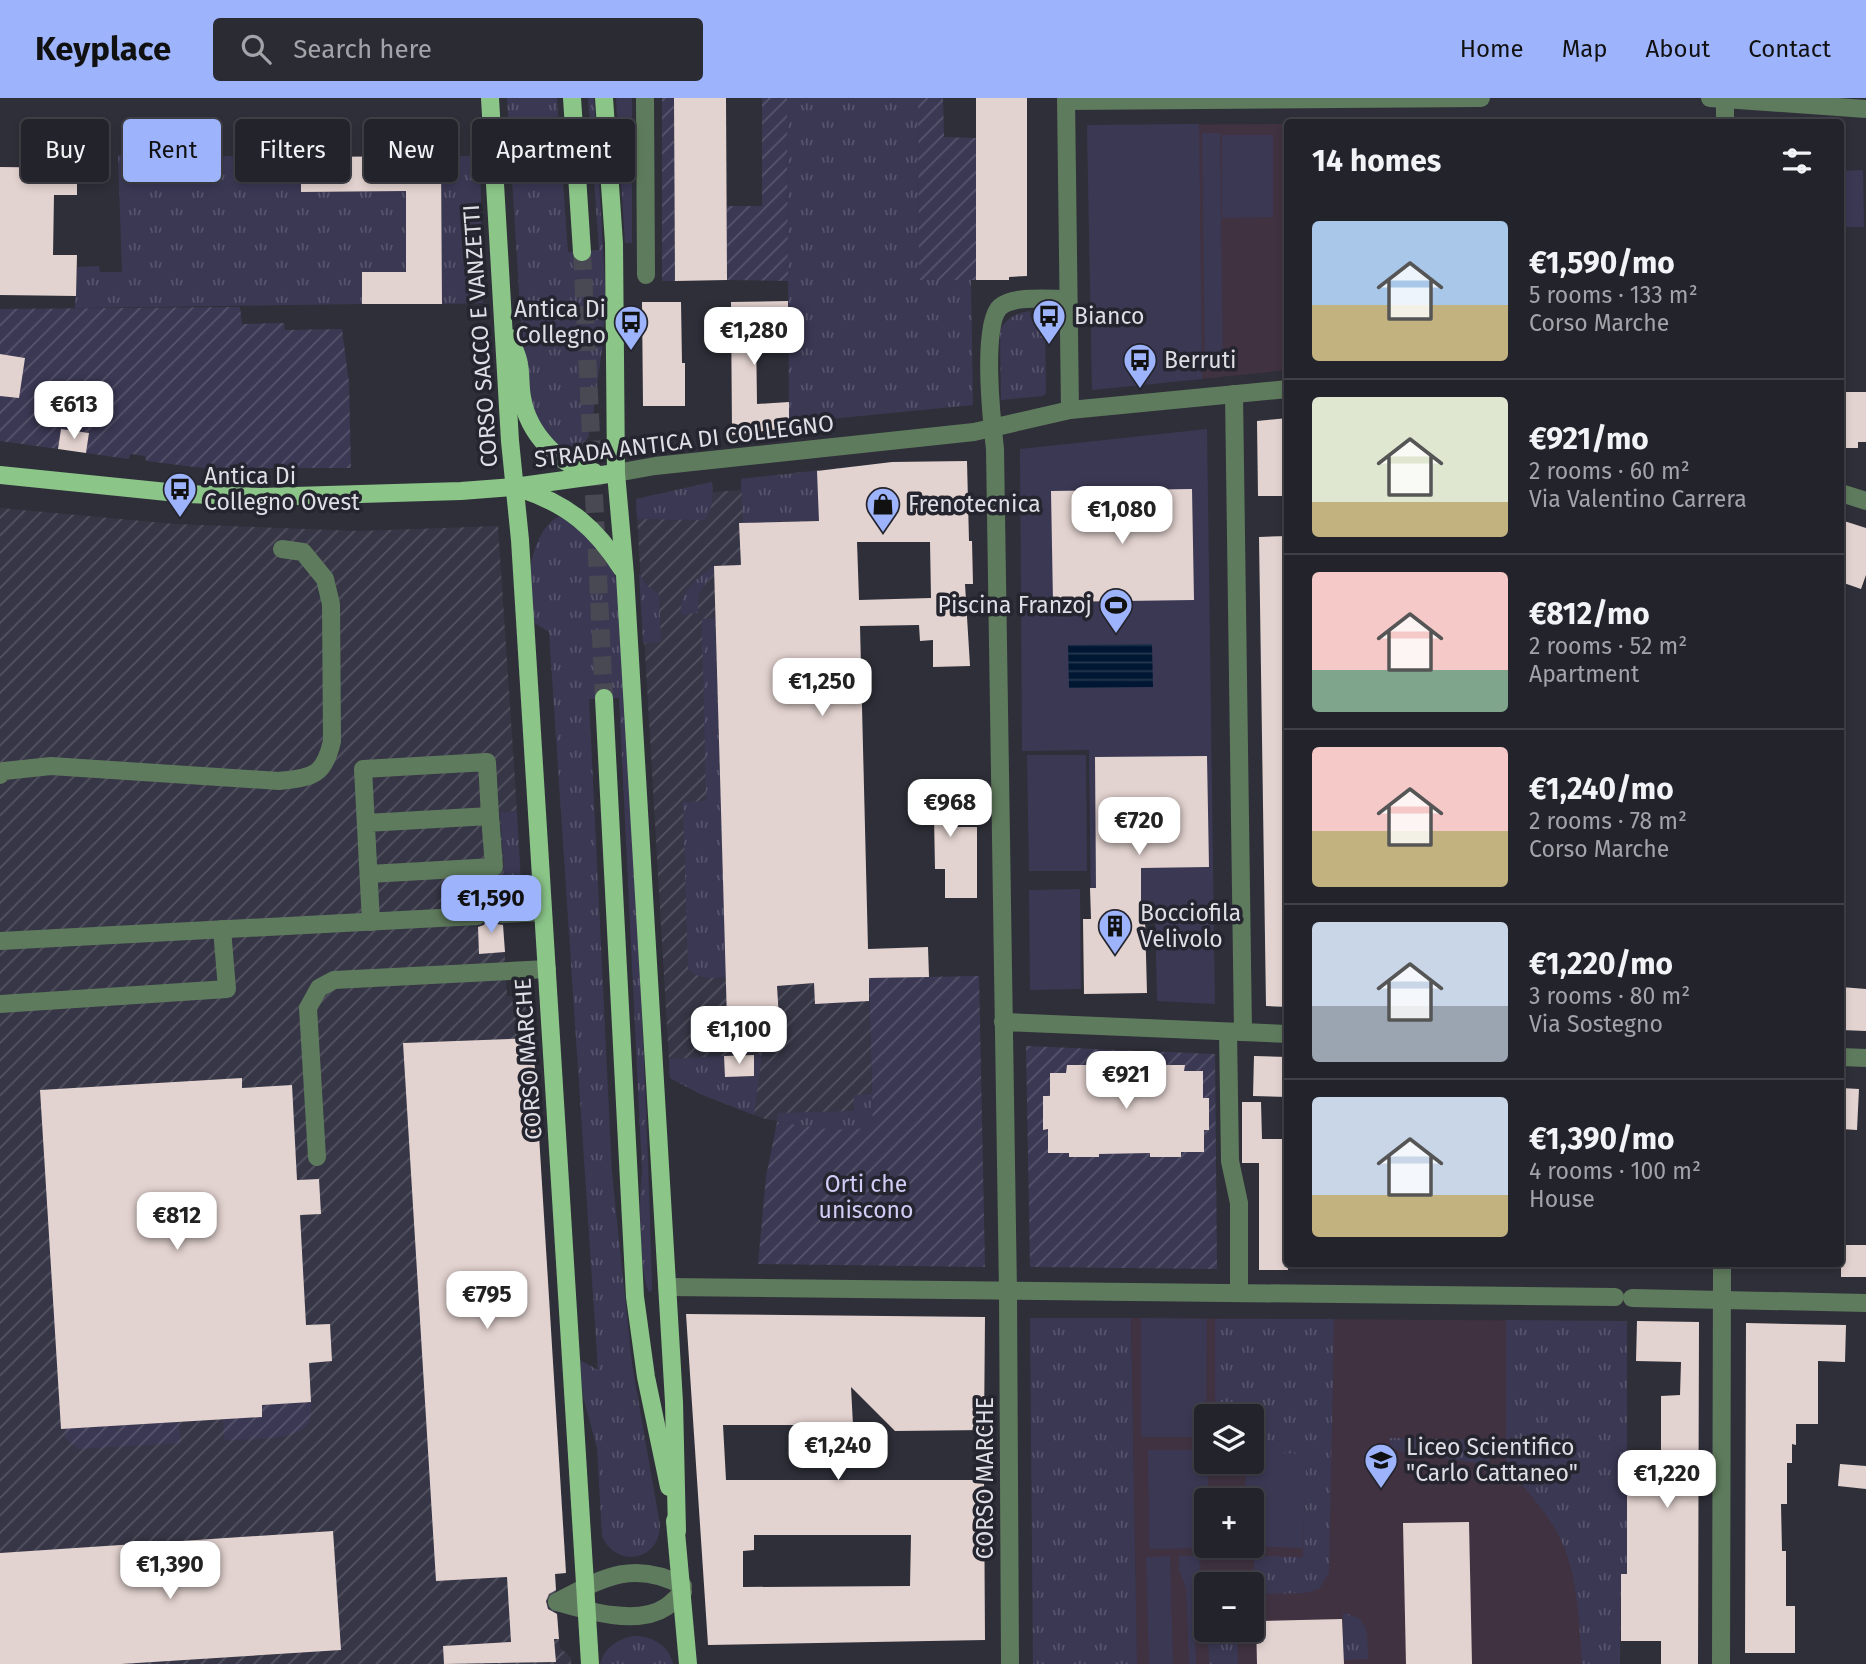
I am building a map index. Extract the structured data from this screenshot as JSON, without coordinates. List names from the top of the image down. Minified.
{"streets":{"main road":["CORSO SACCO E VANZETTI","STRADA ANTICA DI COLLEGNO","CORSO MARCHE"]},"crossings":[["CORSO SACCO E VANZETTI","STRADA ANTICA DI COLLEGNO"],["CORSO SACCO E VANZETTI","CORSO MARCHE"],["STRADA ANTICA DI COLLEGNO","CORSO MARCHE"]],"parks":["Orti che uniscono"],"places":{"bus stop":["Bianco","Antica Di Collegno","Berruti","Antica Di Collegno Ovest"],"shop":["Frenotecnica"],"sports":["Piscina Franzoj"],"building":["Bocciofila Velivolo"],"school or university":["Liceo Scientifico \"Carlo Cattaneo\""]},"page":{"header":"Keyplace","search":"Search here","nav":["Home","Map","About","Contact"],"chip":["Buy","Rent","Filters","New","Apartment"],"heading":"14 homes","list":[{"name":"€1,590/mo","note":"5 rooms · 133 m² · Corso Marche"},{"name":"€921/mo","note":"2 rooms · 60 m² · Via Valentino Carrera"},{"name":"€812/mo","note":"2 rooms · 52 m² · Apartment"},{"name":"€1,240/mo","note":"2 rooms · 78 m² · Corso Marche"},{"name":"€1,220/mo","note":"3 rooms · 80 m² · Via Sostegno"},{"name":"€1,390/mo","note":"4 rooms · 100 m² · House"}],"price":["€1,280","€613","€1,080","€1,250","€968","€720","€1,590","€1,100","€921","€812","€795","€1,240","€1,220","€1,390"],"map_buttons":["+","−"]}}
